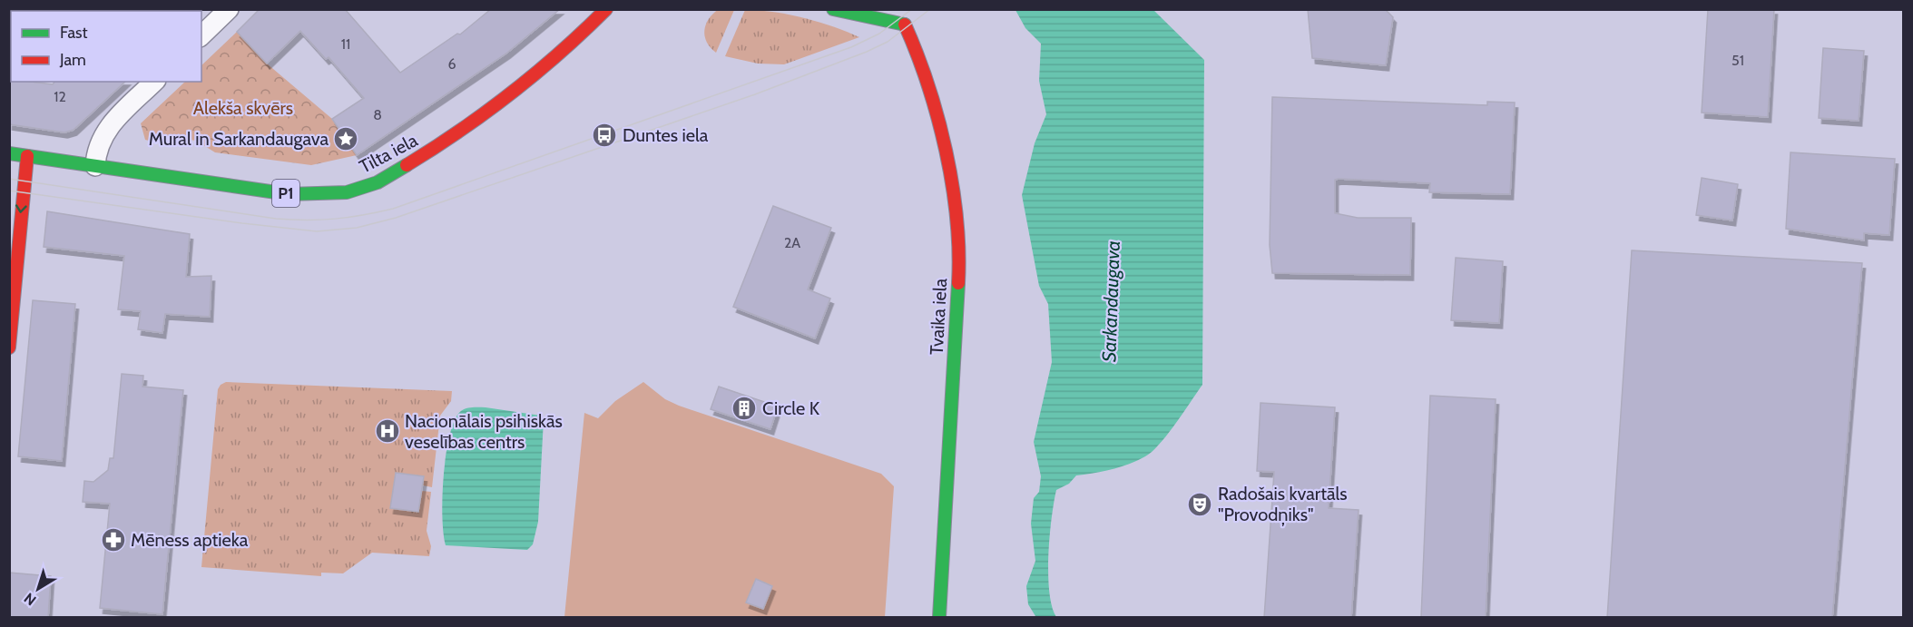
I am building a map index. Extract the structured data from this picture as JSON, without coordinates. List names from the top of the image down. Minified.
{"streets":{"main road":["Tilta iela","P1","Tvaika iela"]},"water":["Sarkandaugava"],"parks":["Alekša skvērs"],"places":{"bus stop":["Duntes iela"],"place":["Mural in Sarkandaugava"],"building":["Circle K"],"hospital":["Nacionālais psihiskās veselības centrs"],"theatre":["Radošais kvartāls \"Provodņiks\""],"pharmacy":["Mēness aptieka"]},"house_numbers":["11","51","6","12","8","2A"],"legend":["Fast","Jam"],"north":"bottom left"}
